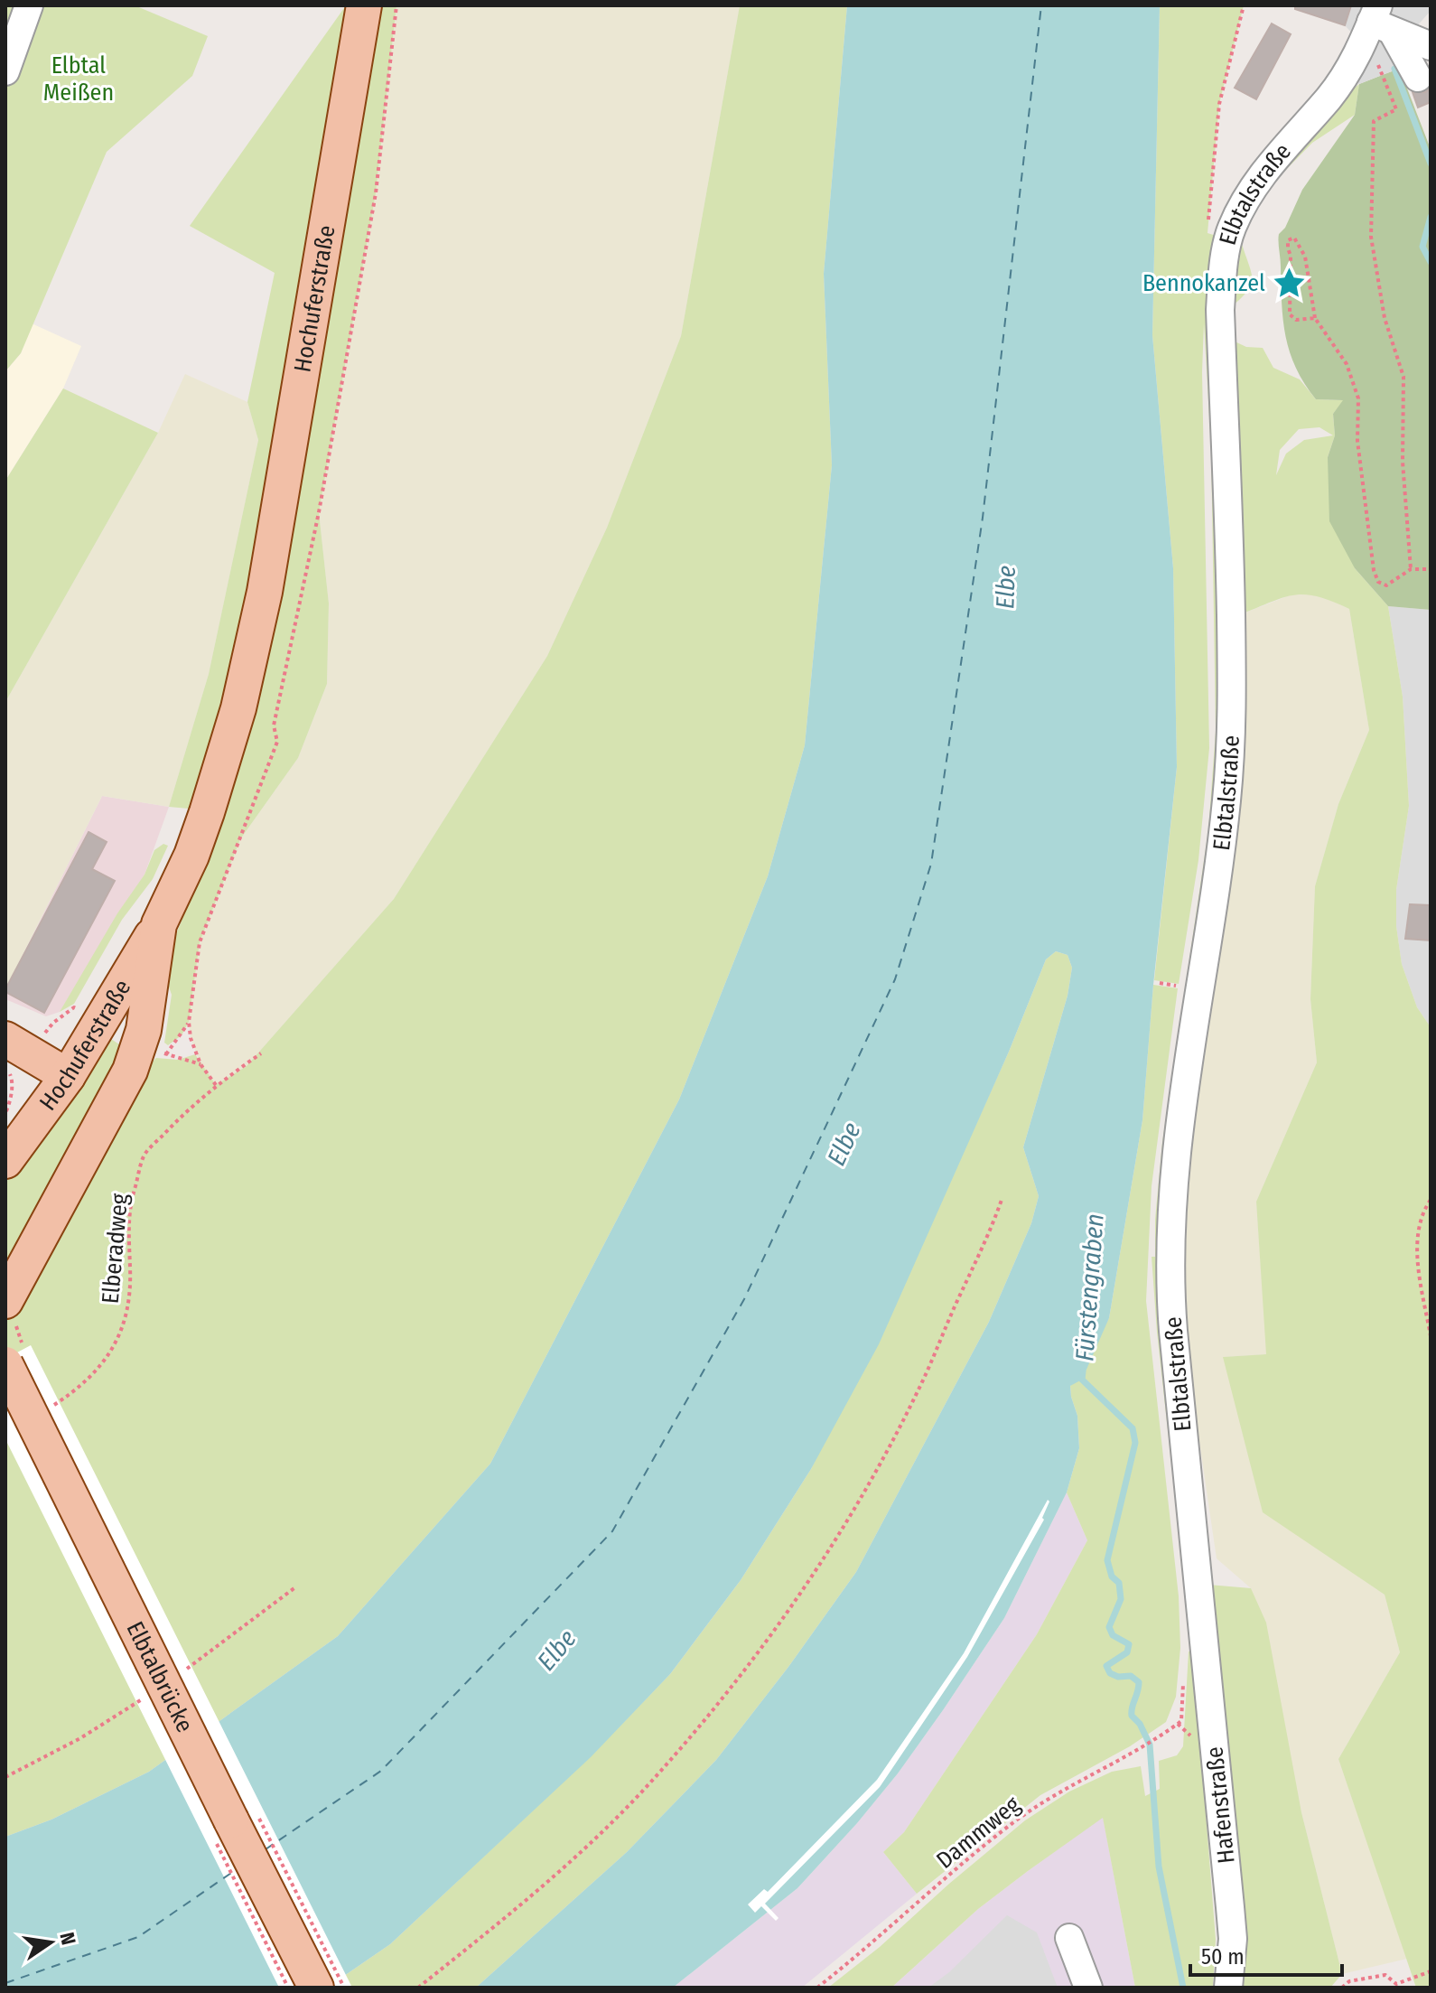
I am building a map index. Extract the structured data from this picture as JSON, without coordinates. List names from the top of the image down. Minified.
{"streets":{"main road":["Hochuferstraße","Elbtalbrücke"],"street":["Elbtalstraße","Hafenstraße"],"path":["Elberadweg","Dammweg"]},"crossings":[["Elbtalstraße","Hafenstraße"]],"water":["Elbe","Fürstengraben"],"parks":["Elbtal Meißen"],"places":{"place":["Bennokanzel"]},"scale_bar":"50 m","north":"right"}
